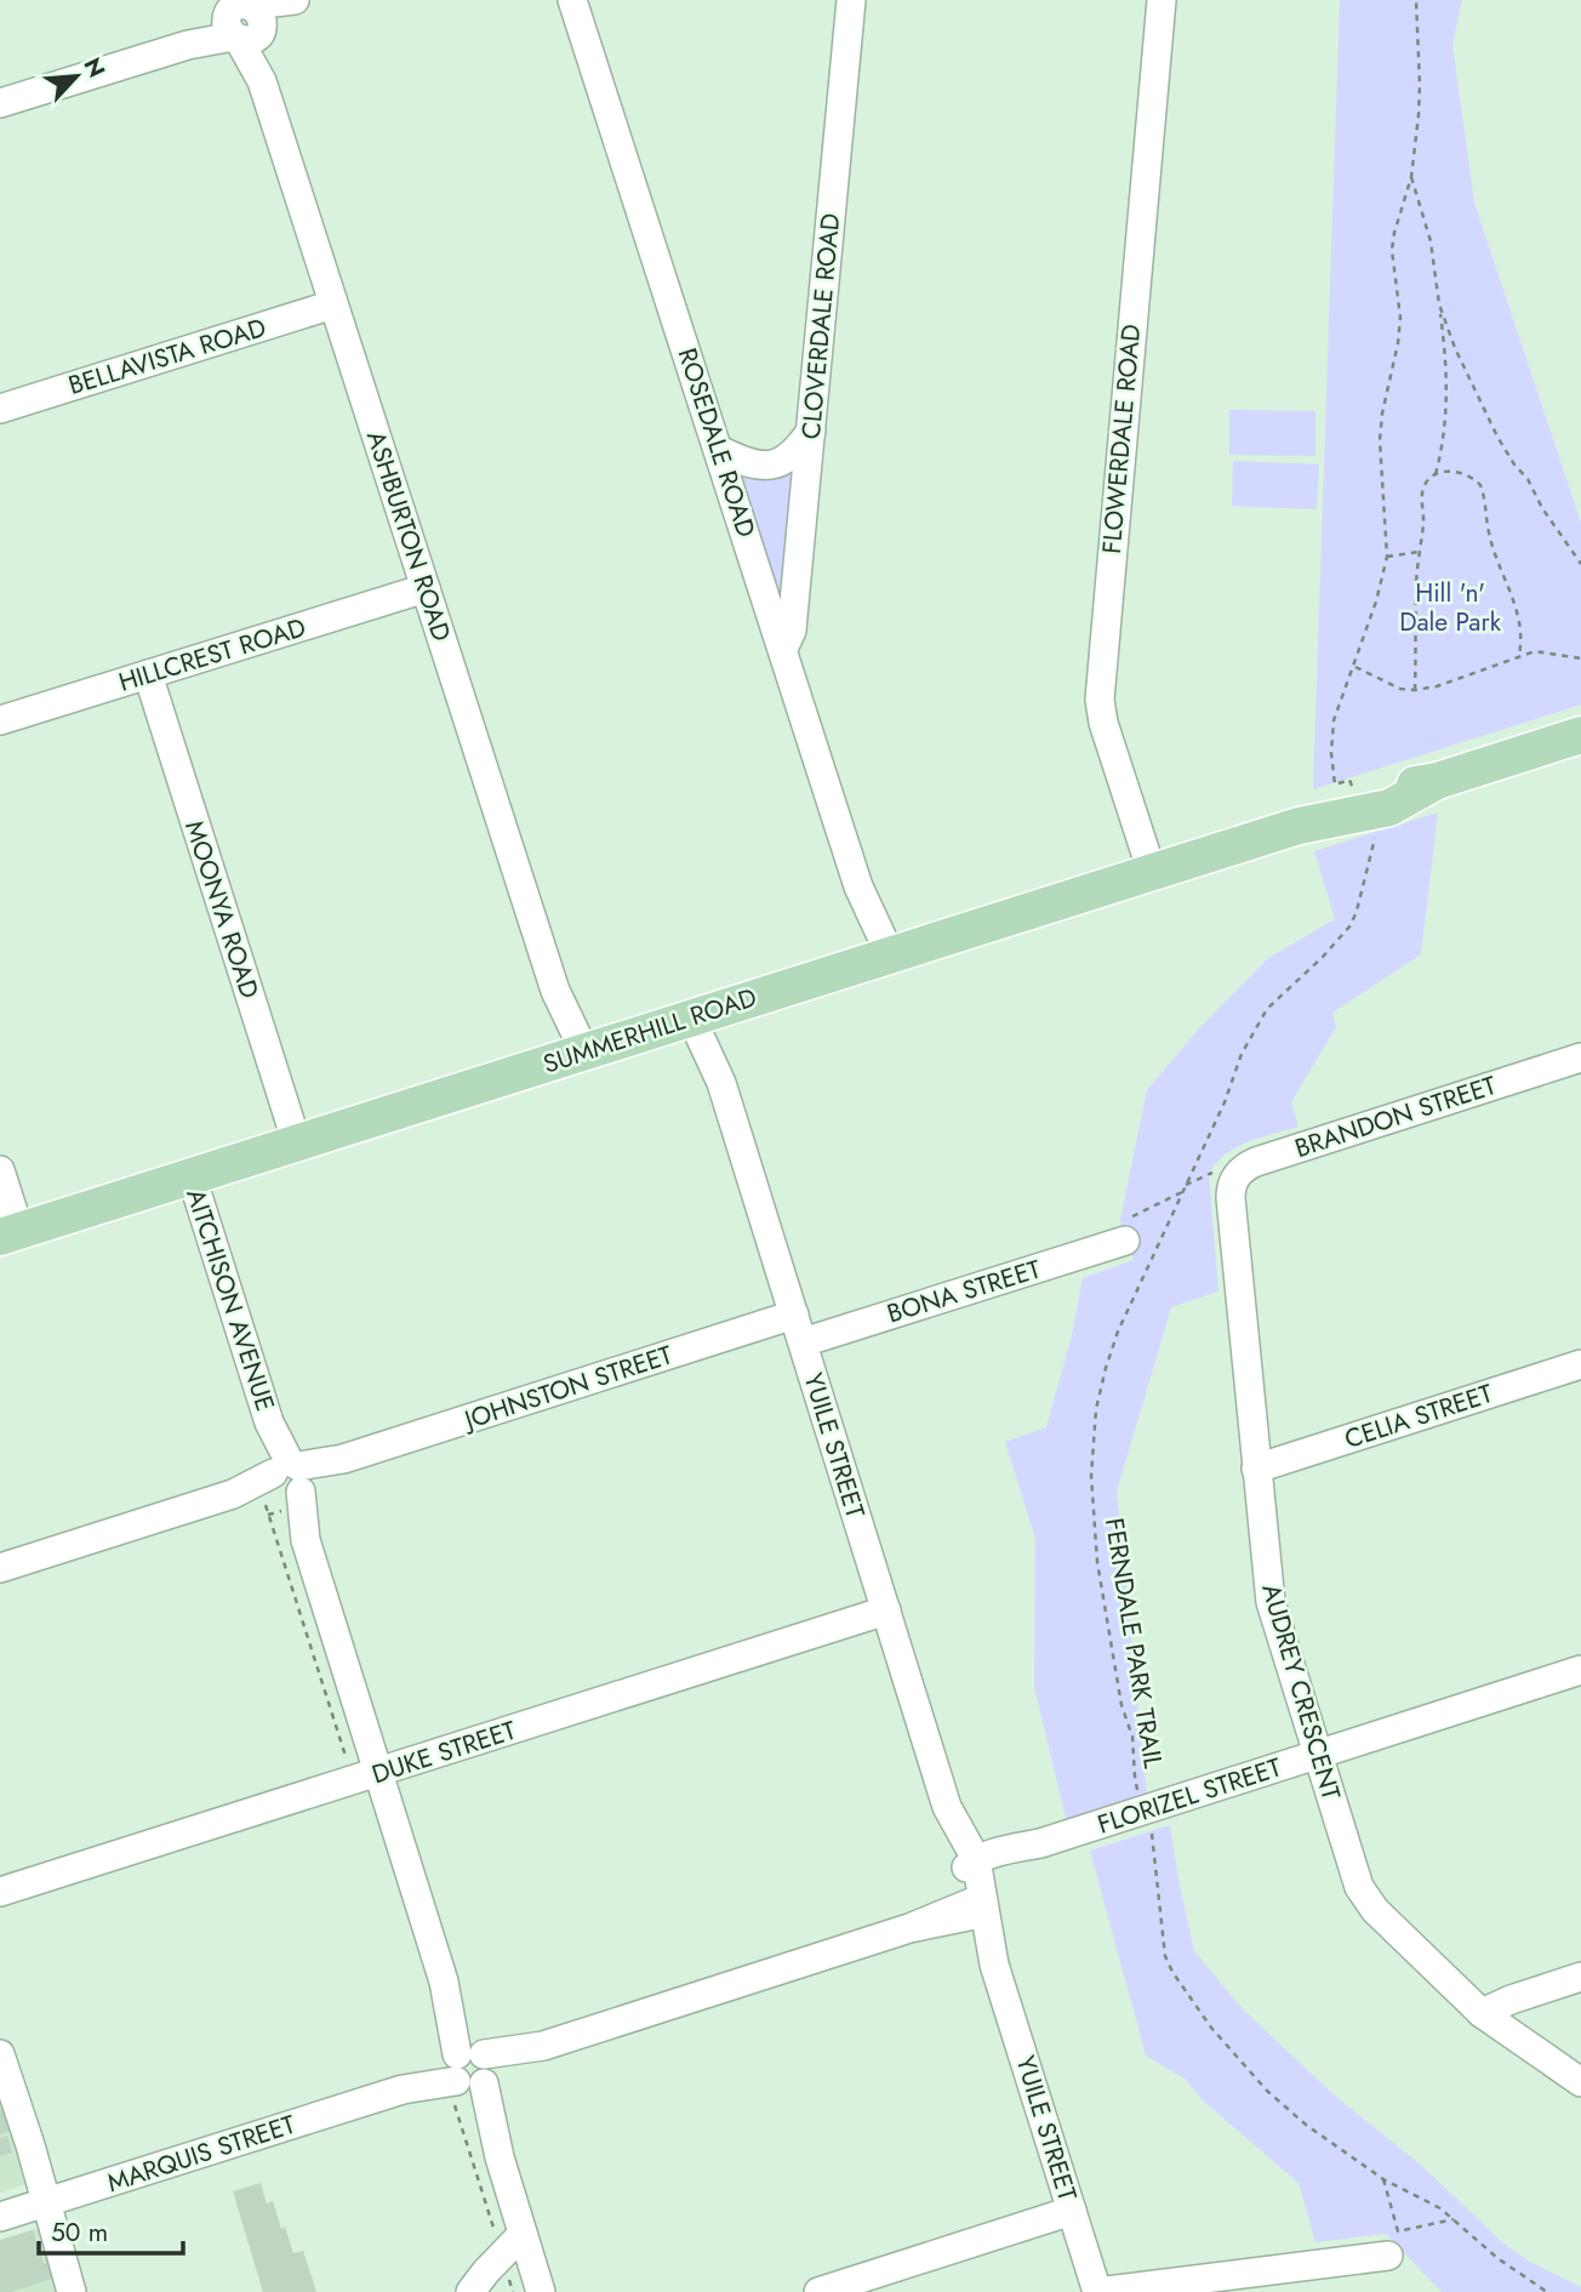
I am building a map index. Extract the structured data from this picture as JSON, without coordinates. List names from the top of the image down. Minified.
{"streets":{"main road":["SUMMERHILL ROAD"],"street":["CLOVERDALE ROAD","BELLAVISTA ROAD","FLOWERDALE ROAD","ROSEDALE ROAD","ASHBURTON ROAD","HILLCREST ROAD","MOONYA ROAD","BRANDON STREET","BONA STREET","AITCHISON AVENUE","JOHNSTON STREET","CELIA STREET","YUILE STREET","AUDREY CRESCENT","DUKE STREET","FLORIZEL STREET","MARQUIS STREET"],"path":["FERNDALE PARK TRAIL"]},"crossings":[["CLOVERDALE ROAD","ROSEDALE ROAD"],["BELLAVISTA ROAD","ASHBURTON ROAD"],["FLOWERDALE ROAD","SUMMERHILL ROAD"],["ROSEDALE ROAD","SUMMERHILL ROAD"],["ASHBURTON ROAD","HILLCREST ROAD"],["ASHBURTON ROAD","SUMMERHILL ROAD"],["HILLCREST ROAD","MOONYA ROAD"],["MOONYA ROAD","SUMMERHILL ROAD"],["SUMMERHILL ROAD","AITCHISON AVENUE"],["SUMMERHILL ROAD","YUILE STREET"],["SUMMERHILL ROAD","FERNDALE PARK TRAIL"],["BRANDON STREET","AUDREY CRESCENT"],["BONA STREET","YUILE STREET"],["AITCHISON AVENUE","JOHNSTON STREET"],["AITCHISON AVENUE","DUKE STREET"],["AITCHISON AVENUE","MARQUIS STREET"],["JOHNSTON STREET","YUILE STREET"],["CELIA STREET","AUDREY CRESCENT"],["YUILE STREET","DUKE STREET"],["YUILE STREET","FLORIZEL STREET"],["YUILE STREET","MARQUIS STREET"],["FERNDALE PARK TRAIL","FLORIZEL STREET"],["AUDREY CRESCENT","FLORIZEL STREET"]],"parks":["Hill 'n' Dale Park"],"scale_bar":"50 m","north":"top right"}
